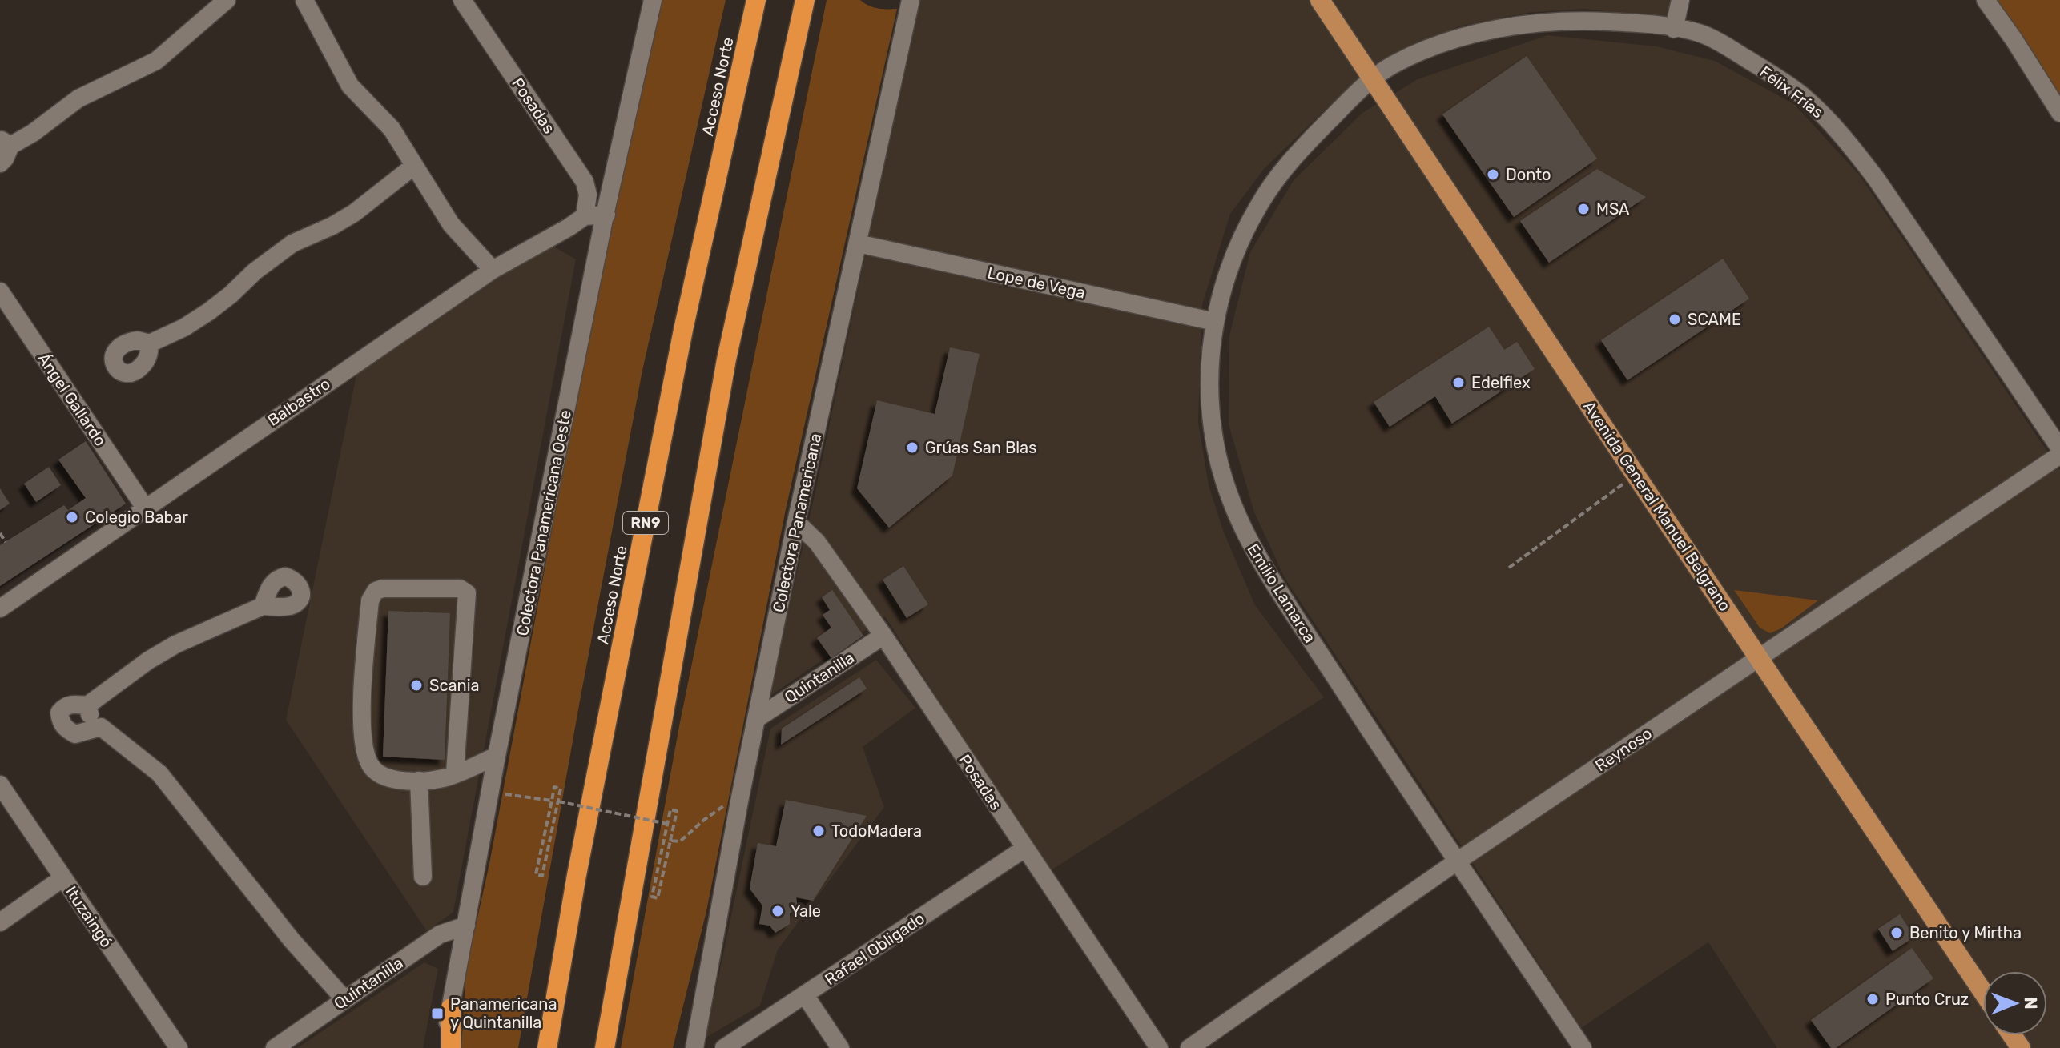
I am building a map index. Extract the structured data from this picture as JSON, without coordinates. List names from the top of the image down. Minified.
{"streets":{"highway":["Acceso Norte","RN9"],"main road":["Avenida General Manuel Belgrano"],"street":["Félix Frías","Posadas","Lope de Vega","Ángel Gallardo","Balbastro","Colectora Panamericana Oeste","Colectora Panamericana","Emilio Lamarca","Quintanilla","Reynoso","Ituzaingó","Rafael Obligado"]},"crossings":[["Félix Frías","Avenida General Manuel Belgrano"],["Félix Frías","Emilio Lamarca"],["Posadas","Balbastro"],["Posadas","Colectora Panamericana"],["Posadas","Quintanilla"],["Posadas","Rafael Obligado"],["Lope de Vega","Colectora Panamericana"],["Lope de Vega","Emilio Lamarca"],["Ángel Gallardo","Balbastro"],["Balbastro","Colectora Panamericana Oeste"],["Avenida General Manuel Belgrano","Emilio Lamarca"],["Avenida General Manuel Belgrano","Reynoso"],["Colectora Panamericana Oeste","Quintanilla"],["Colectora Panamericana","Quintanilla"],["Emilio Lamarca","Reynoso"]],"places":{"other":["Donto","MSA","SCAME","Edelflex","Grúas San Blas","Colegio Babar","Scania","TodoMadera","Yale","Benito y Mirtha","Punto Cruz"],"transit":["Panamericana y Quintanilla"]},"north":"right"}
